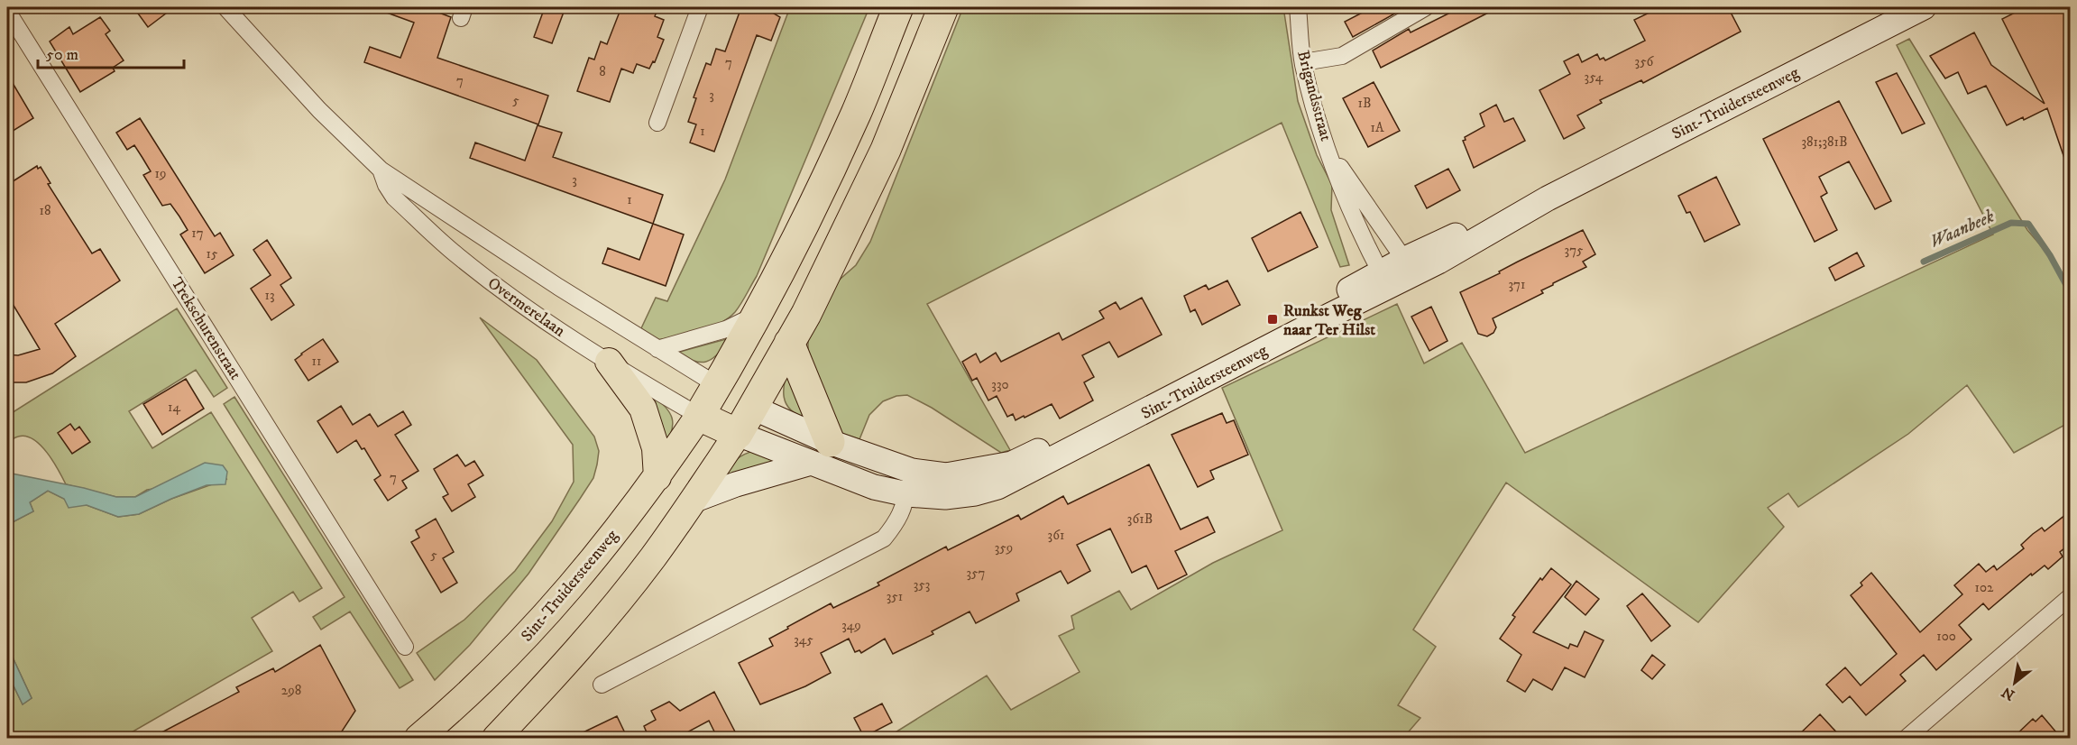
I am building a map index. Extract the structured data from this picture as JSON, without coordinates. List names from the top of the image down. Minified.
{"streets":{"highway":["Sint-Truidersteenweg"],"street":["Brigandsstraat","Overmerelaan","Trekschurenstraat"]},"crossings":[["Brigandsstraat","Sint-Truidersteenweg"],["Sint-Truidersteenweg","Overmerelaan"]],"water":["Waanbeek"],"places":{"transit":["Runkst Weg naar Ter Hilst"]},"house_numbers":["356","7","8","354","7","3","5","1B","1A","1","381;381B","19","3","1","18","17","375","15","371","13","11","330","14","7","361B","361","359","5","357","353","102","351","349","100","345","298"],"scale_bar":"50 m","north":"bottom left"}
